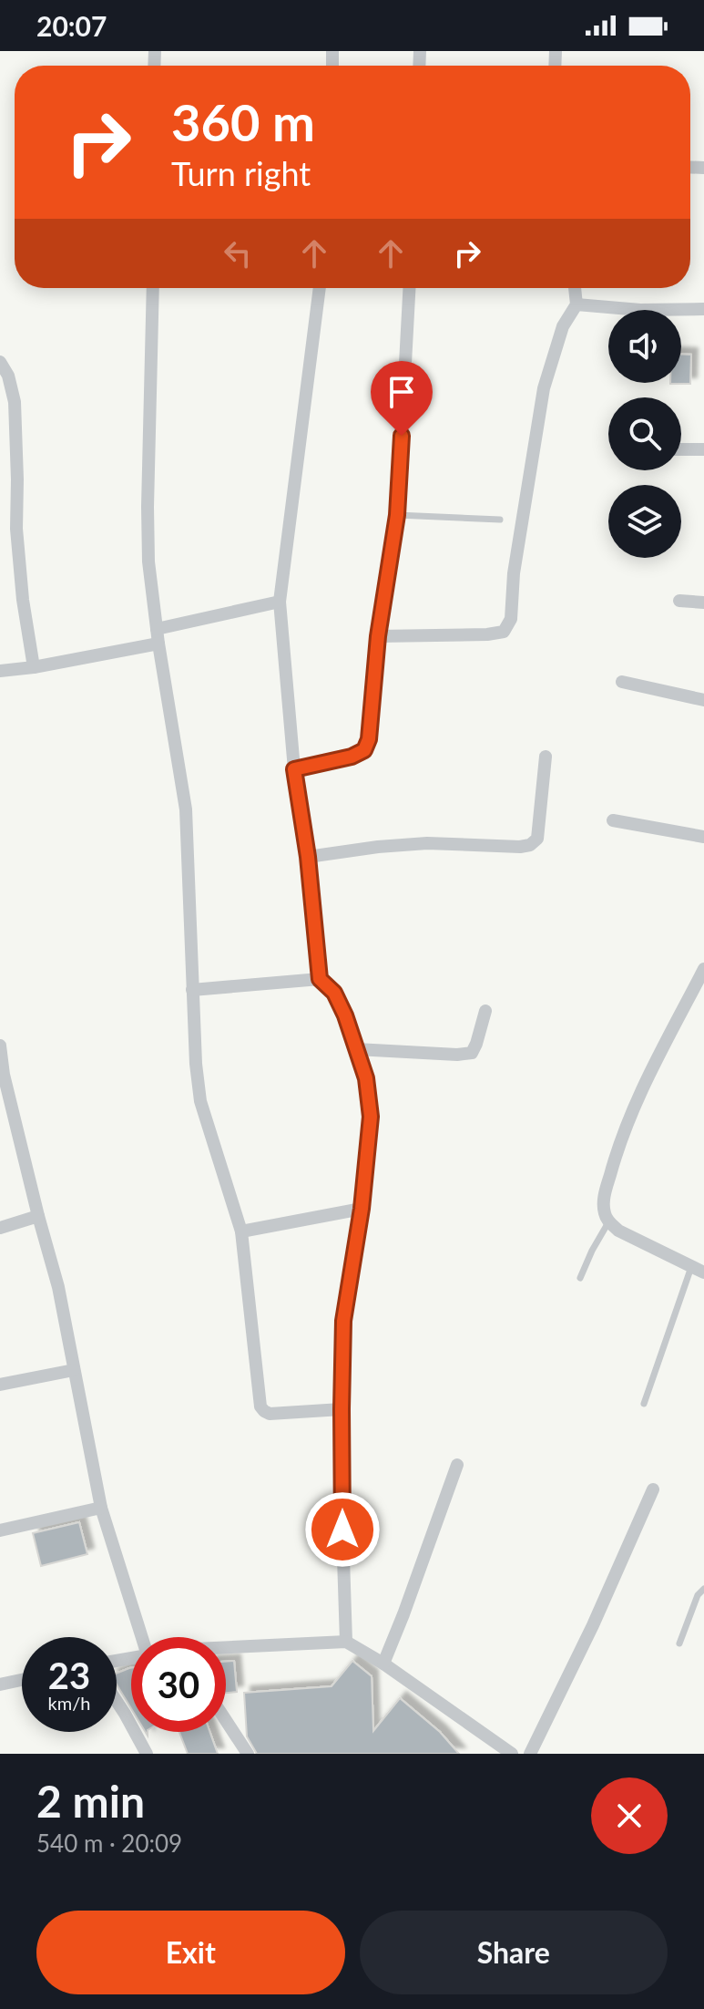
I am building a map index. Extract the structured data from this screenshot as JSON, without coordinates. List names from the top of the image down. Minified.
{"page":{"status":"20:07","turn":["360 m","Turn right"],"speed":"23 km/h","limit":"30","heading":["2 min","540 m · 20:09"],"buttons":["Exit","Share"]}}
